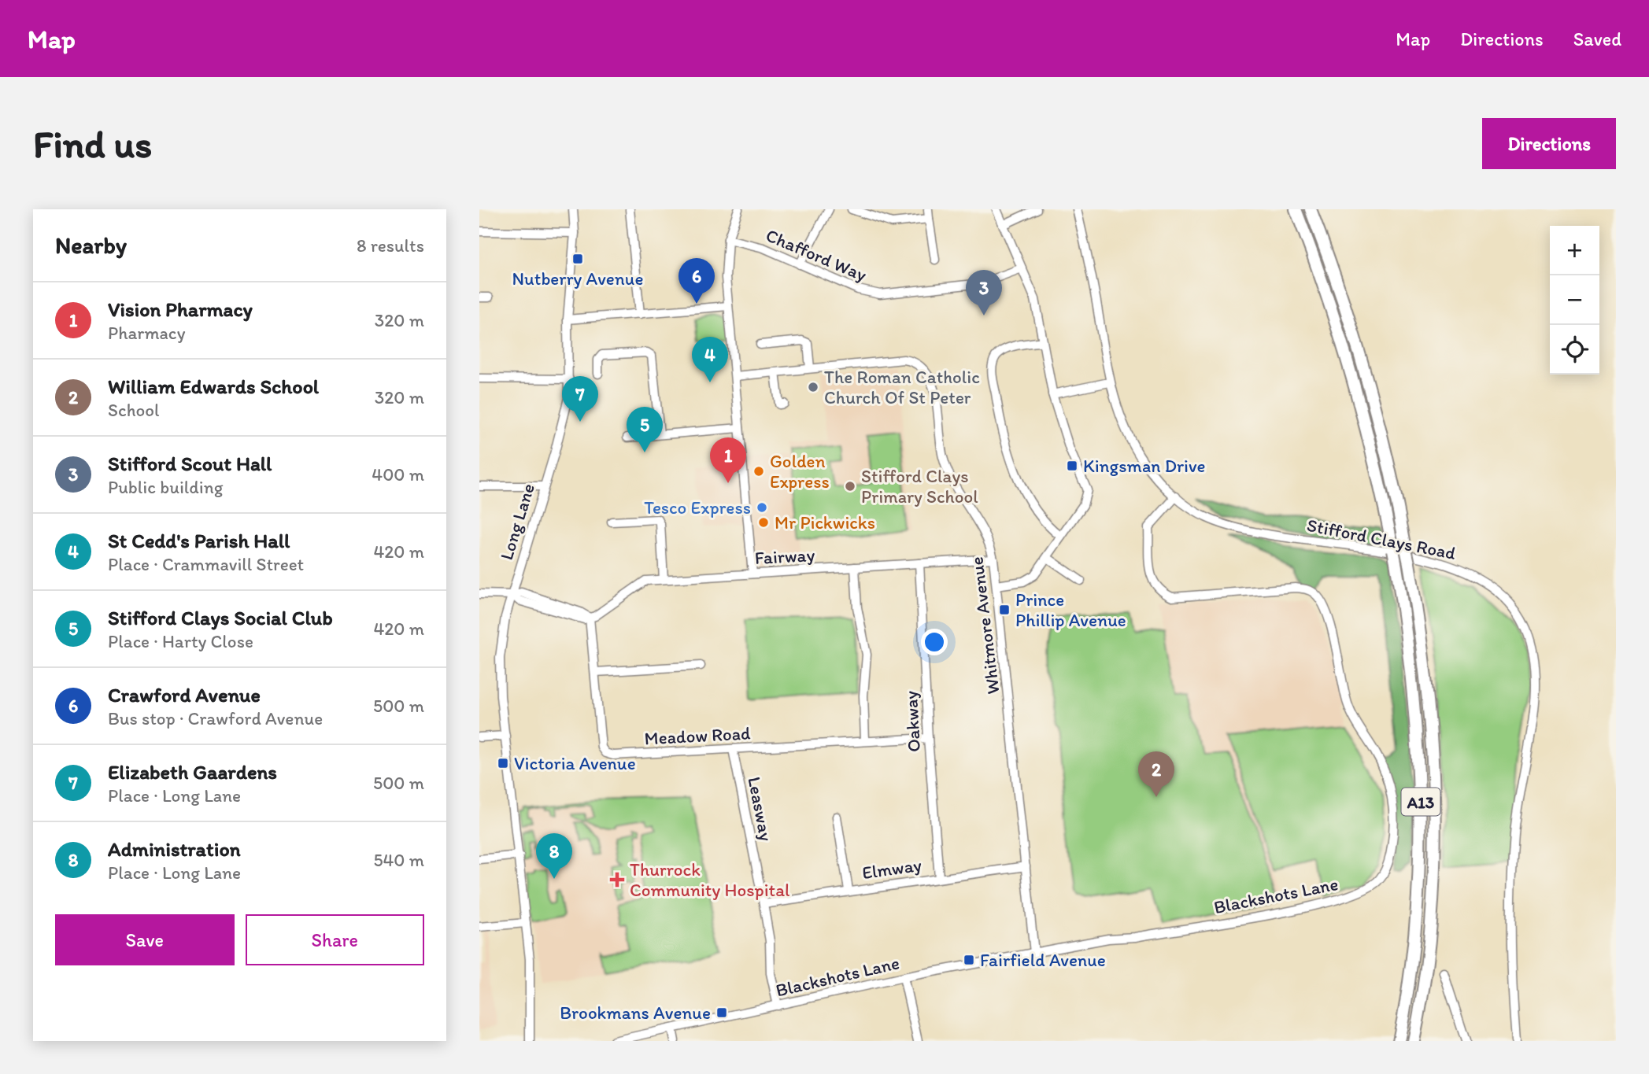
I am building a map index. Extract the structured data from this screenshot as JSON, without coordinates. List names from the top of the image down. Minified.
{"streets":{"highway":["A13"],"street":["Chafford Way","Long Lane","Stifford Clays Road","Fairway","Whitmore Avenue","Oakway","Meadow Road","Leasway","Elmway","Blackshots Lane"]},"crossings":[["Stifford Clays Road","Blackshots Lane"],["Fairway","Whitmore Avenue"],["Fairway","Oakway"],["Fairway","Meadow Road"],["Whitmore Avenue","Elmway"],["Whitmore Avenue","Blackshots Lane"],["Oakway","Meadow Road"],["Oakway","Elmway"],["Meadow Road","Leasway"],["Leasway","Elmway"],["Leasway","Blackshots Lane"]],"places":{"transit":["Nutberry Avenue","Kingsman Drive","Prince Phillip Avenue","Victoria Avenue","Fairfield Avenue","Brookmans Avenue"],"other":["The Roman Catholic Church Of St Peter","Golden Express","Stifford Clays Primary School","Tesco Express","Mr Pickwicks"],"health":["Thurrock Community Hospital"]},"page":{"header":"Map","nav":["Map","Directions","Saved"],"buttons":["Directions",["Save","Share"]],"title":"Find us","heading":["Nearby","8 results"],"map_buttons":["+","−"],"pins":["6","3","4","7","5","1","2","8"],"list":[{"mark":"1","name":"Vision Pharmacy","note":"Pharmacy","value":"320 m"},{"mark":"2","name":"William Edwards School","note":"School","value":"320 m"},{"mark":"3","name":"Stifford Scout Hall","note":"Public building","value":"400 m"},{"mark":"4","name":"St Cedd's Parish Hall","note":"Place · Crammavill Street","value":"420 m"},{"mark":"5","name":"Stifford Clays Social Club","note":"Place · Harty Close","value":"420 m"},{"mark":"6","name":"Crawford Avenue","note":"Bus stop · Crawford Avenue","value":"500 m"},{"mark":"7","name":"Elizabeth Gaardens","note":"Place · Long Lane","value":"500 m"},{"mark":"8","name":"Administration","note":"Place · Long Lane","value":"540 m"}]}}
